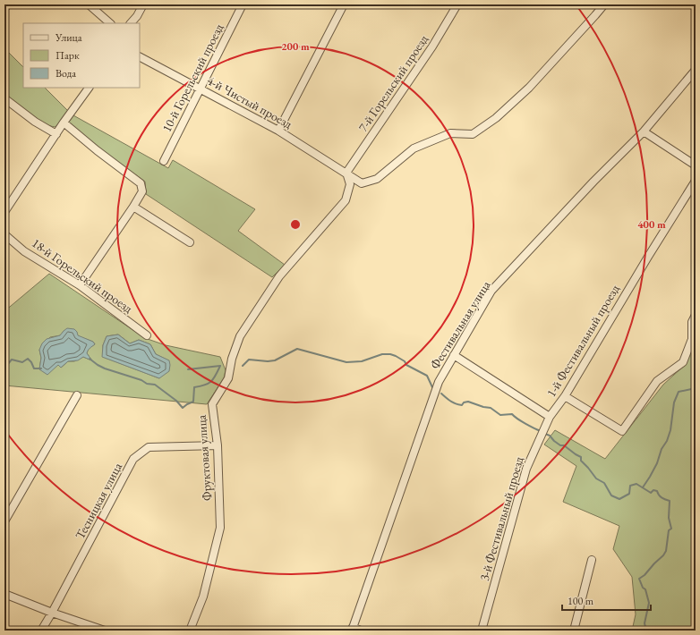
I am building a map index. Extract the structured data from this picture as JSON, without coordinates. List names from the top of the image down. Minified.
{"streets":{"street":["10-й Горельский проезд","7-й Горельский проезд","4-й Чистый проезд","18-й Горельский проезд","Фестивальная улица","1-й Фестивальный проезд","Фруктовая улица","Тесницкая улица","3-й Фестивальный проезд"]},"crossings":[["10-й Горельский проезд","4-й Чистый проезд"],["7-й Горельский проезд","4-й Чистый проезд"],["7-й Горельский проезд","Фруктовая улица"],["4-й Чистый проезд","Фруктовая улица"],["Фестивальная улица","1-й Фестивальный проезд"],["1-й Фестивальный проезд","3-й Фестивальный проезд"],["Фруктовая улица","Тесницкая улица"]],"legend":["Улица","Парк","Вода"],"scale_bar":"100 m","rings":["200 m","400 m"]}
